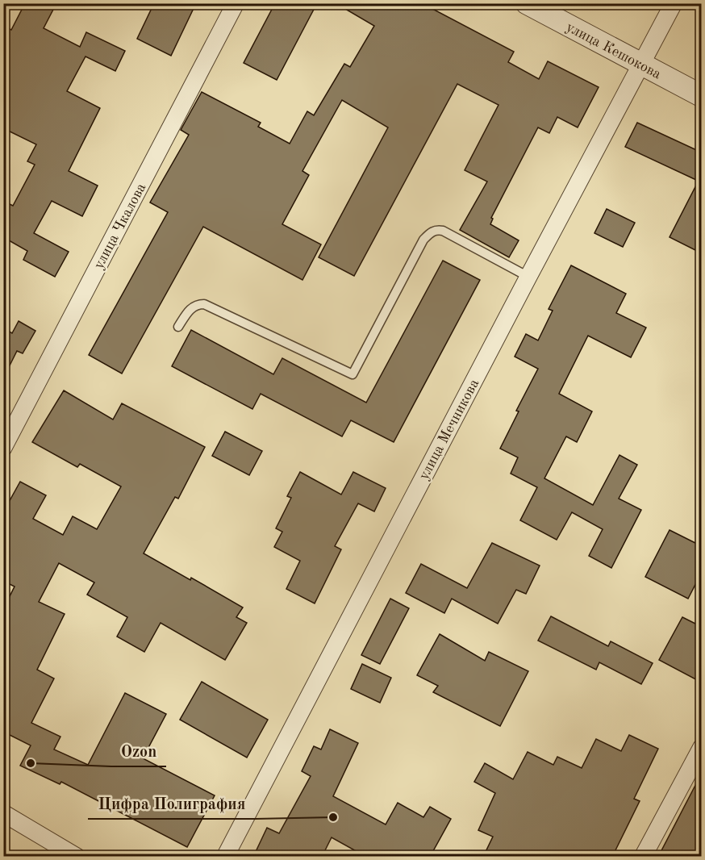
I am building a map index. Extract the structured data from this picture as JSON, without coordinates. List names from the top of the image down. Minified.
{"streets":{"street":["улица Кешокова","улица Чкалова","улица Мечникова"]},"crossings":[["улица Кешокова","улица Мечникова"]],"places":["Ozon","Цифра Полиграфия"]}
